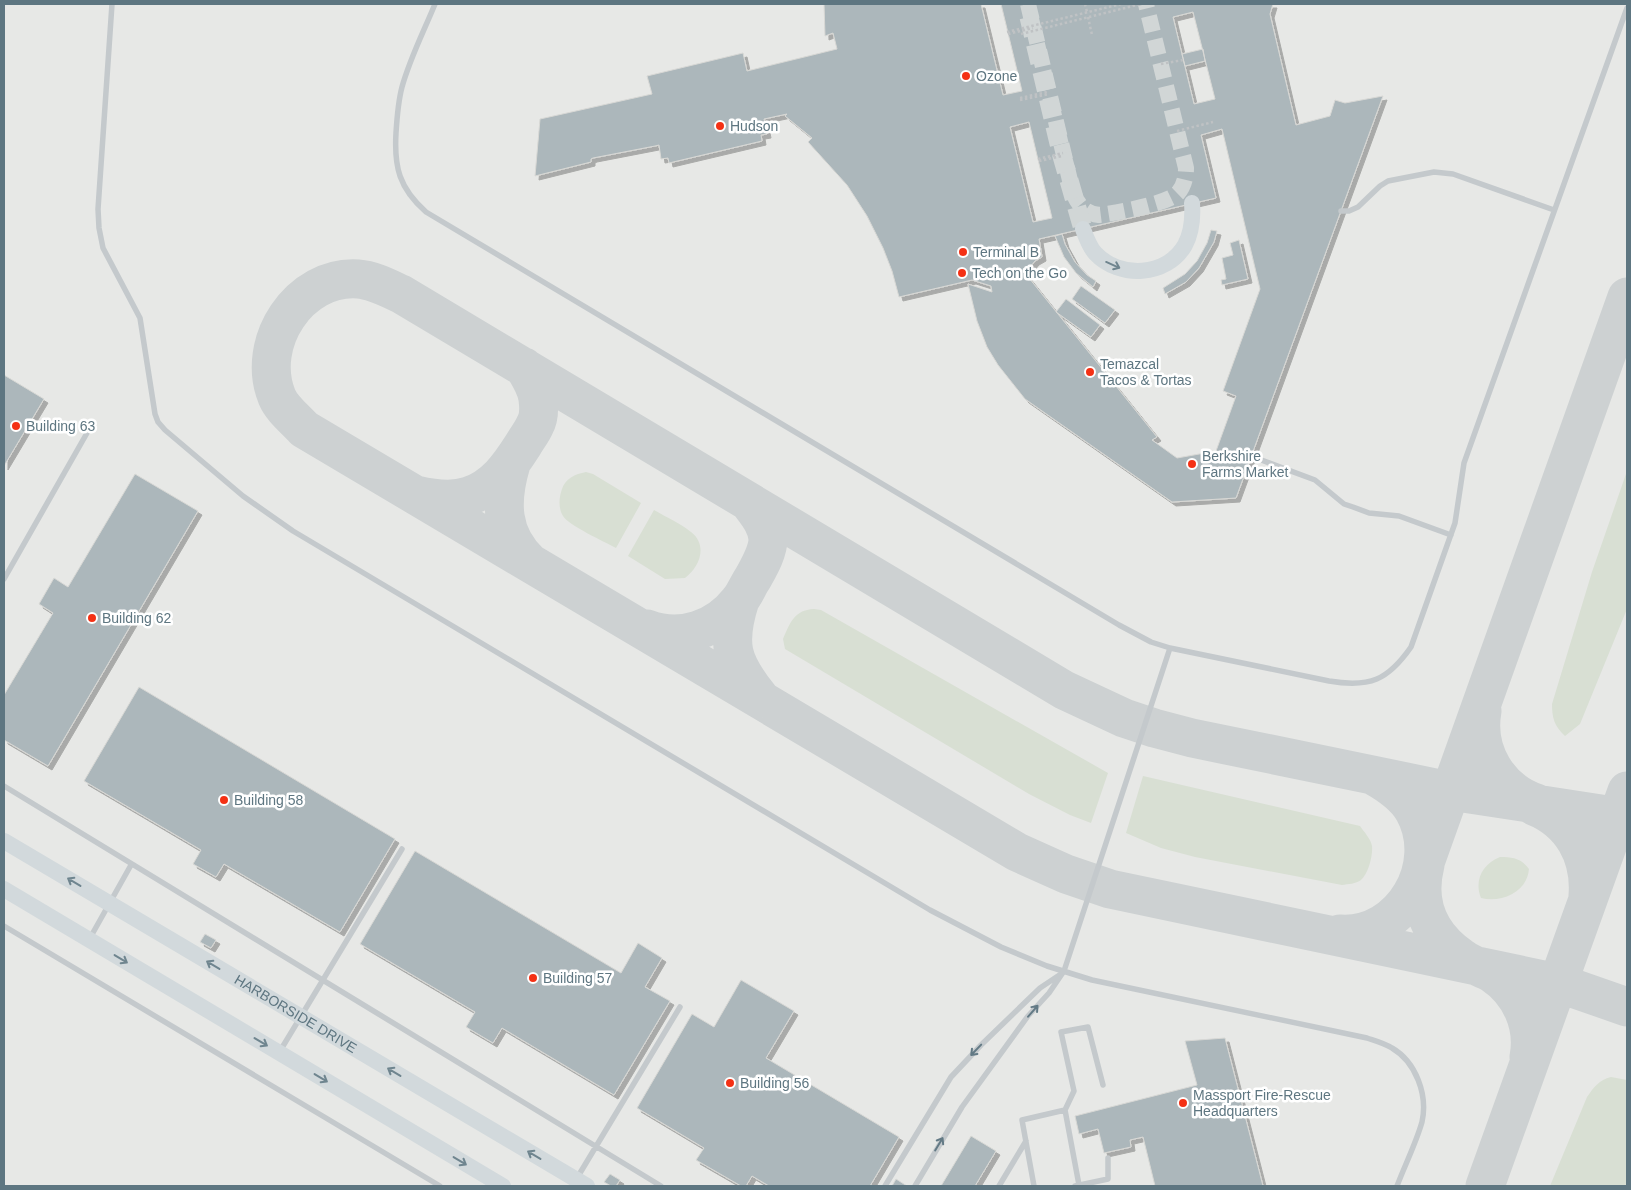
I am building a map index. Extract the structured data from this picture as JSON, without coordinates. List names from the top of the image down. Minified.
{"streets":{"street":["HARBORSIDE DRIVE"]},"places":["Ozone","Hudson","Terminal B","Tech on the Go","Temazcal Tacos & Tortas","Building 63","Berkshire Farms Market","Building 62","Building 58","Building 57","Building 56","Massport Fire-Rescue Headquarters"]}
